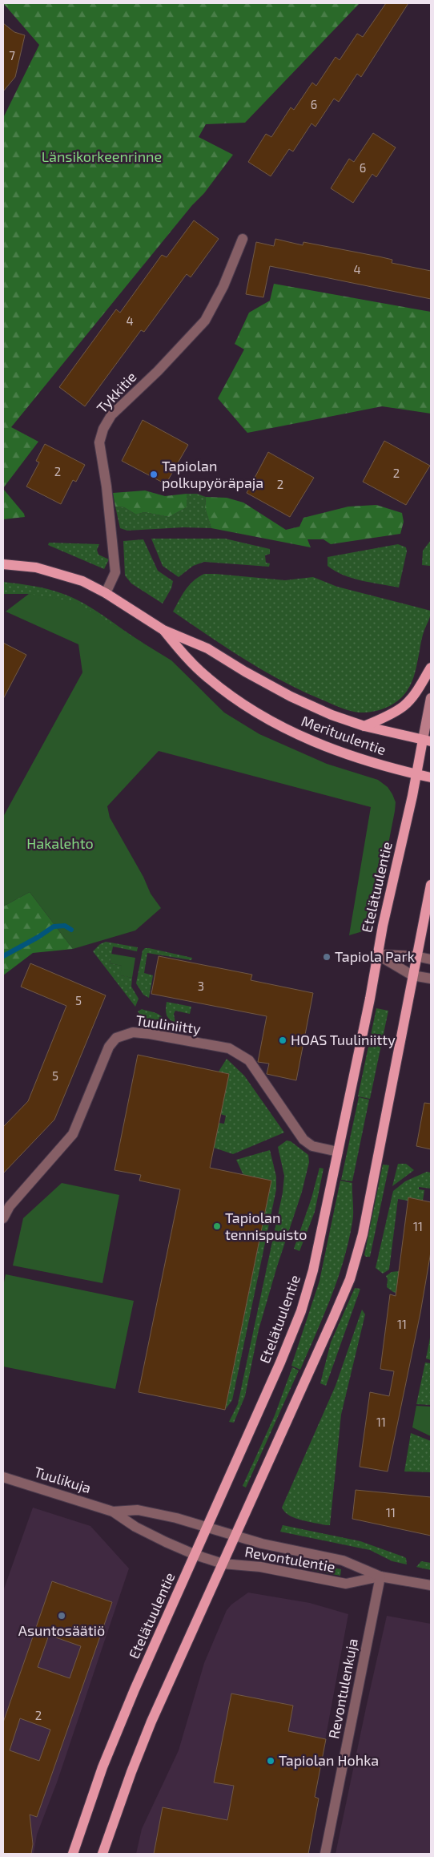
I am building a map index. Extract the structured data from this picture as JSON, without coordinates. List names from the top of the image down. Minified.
{"streets":{"main road":["Merituulentie","Etelätuulentie"],"street":["Tykkitie","Tuuliniitty","Tuulikuja","Revontulentie","Revontulenkuja"]},"crossings":[["Tykkitie","Merituulentie"],["Merituulentie","Etelätuulentie"],["Etelätuulentie","Tuuliniitty"],["Etelätuulentie","Tuulikuja"],["Etelätuulentie","Revontulentie"],["Tuulikuja","Revontulentie"],["Revontulentie","Revontulenkuja"]],"parks":["Länsikorkeenrinne","Hakalehto"],"places":["Tapiolan polkupyöräpaja","Tapiola Park","HOAS Tuuliniitty","Tapiolan tennispuisto","Asuntosäätiö","Tapiolan Hohka"],"house_numbers":["7","6","6","4","4","2","2","2","3","5","5","11","11","11","11","2"]}
